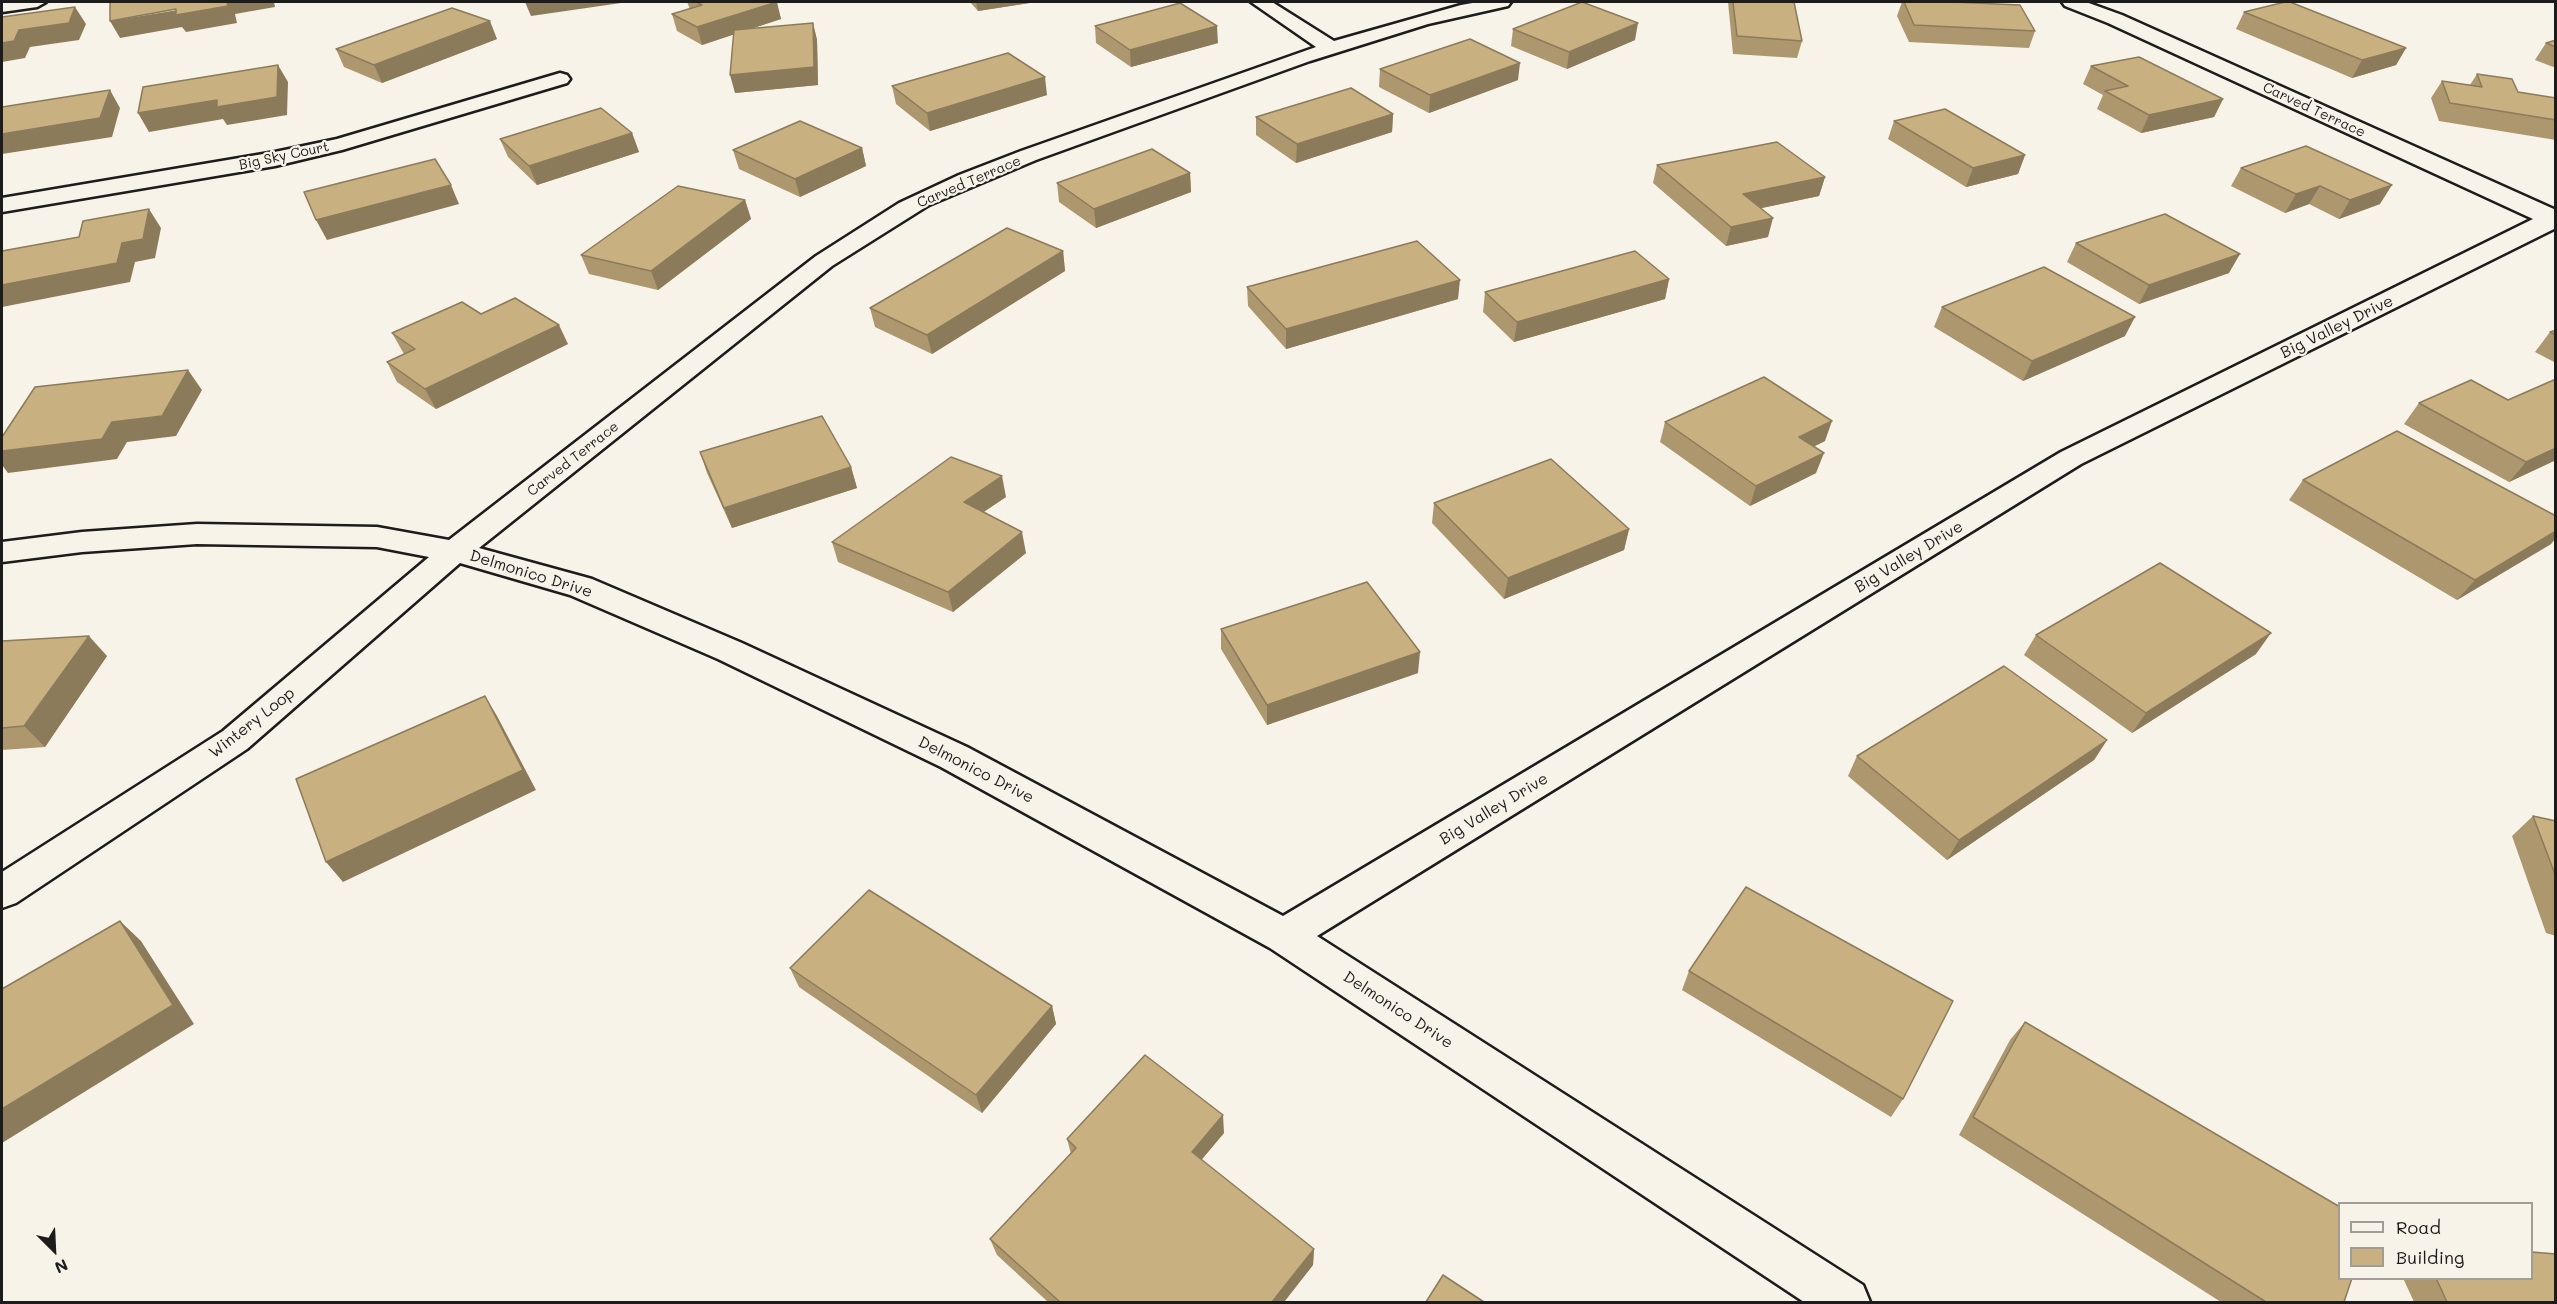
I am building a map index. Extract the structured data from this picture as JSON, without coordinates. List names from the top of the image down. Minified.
{"streets":{"street":["Carved Terrace","Big Sky Court","Big Valley Drive","Delmonico Drive","Wintery Loop"]},"crossings":[["Carved Terrace","Big Valley Drive"],["Carved Terrace","Delmonico Drive"],["Carved Terrace","Wintery Loop"],["Big Valley Drive","Delmonico Drive"],["Delmonico Drive","Wintery Loop"]],"legend":["Road","Building"],"north":"bottom right"}
